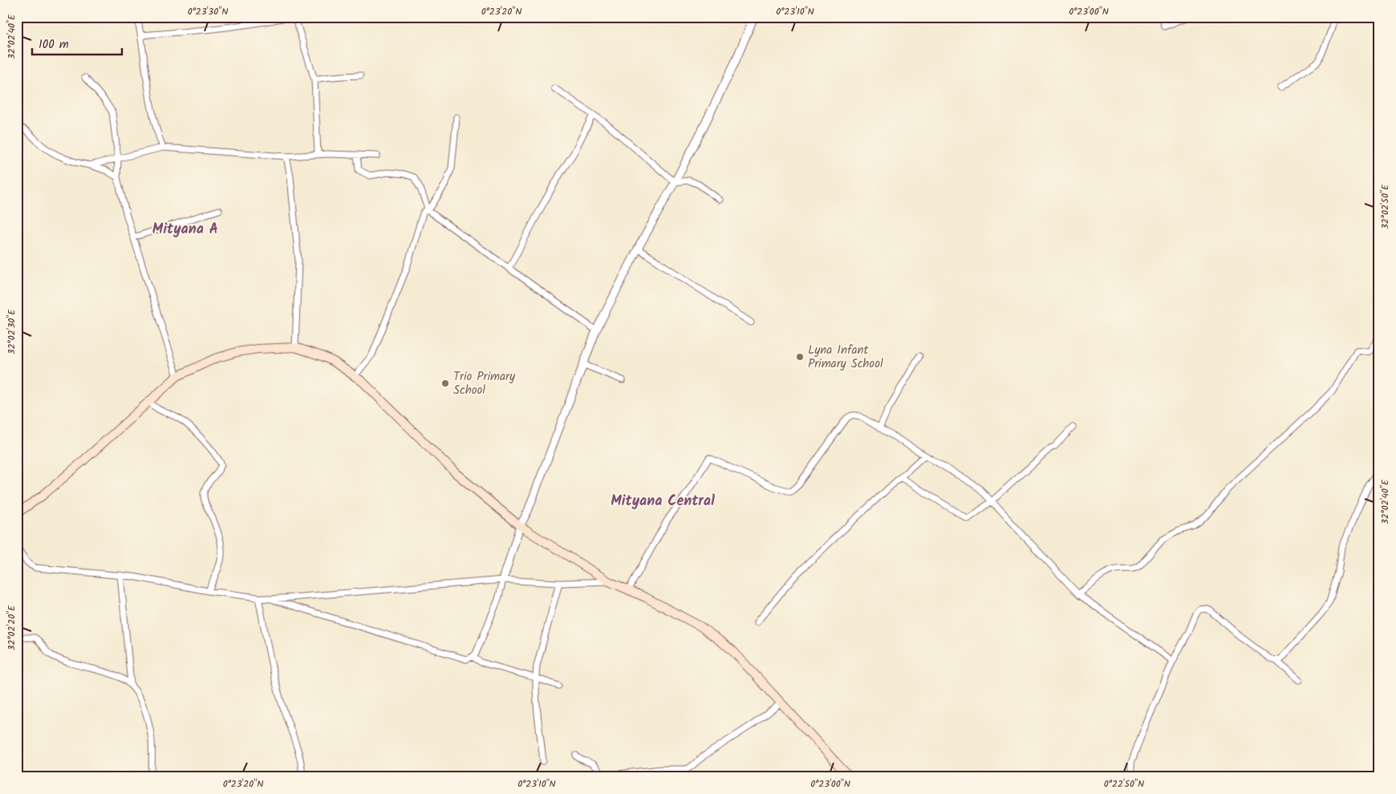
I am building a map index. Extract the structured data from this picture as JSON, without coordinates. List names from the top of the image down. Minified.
{"districts":["Mityana A","Mityana Central"],"places":["Lyna Infant Primary School","Trio Primary School"],"scale_bar":"100 m","coordinates":["0°23'30\"N","0°23'20\"N","0°23'10\"N","0°23'00\"N","32°02'40\"E","32°02'50\"E","32°02'30\"E","32°02'20\"E","0°22'50\"N"]}
